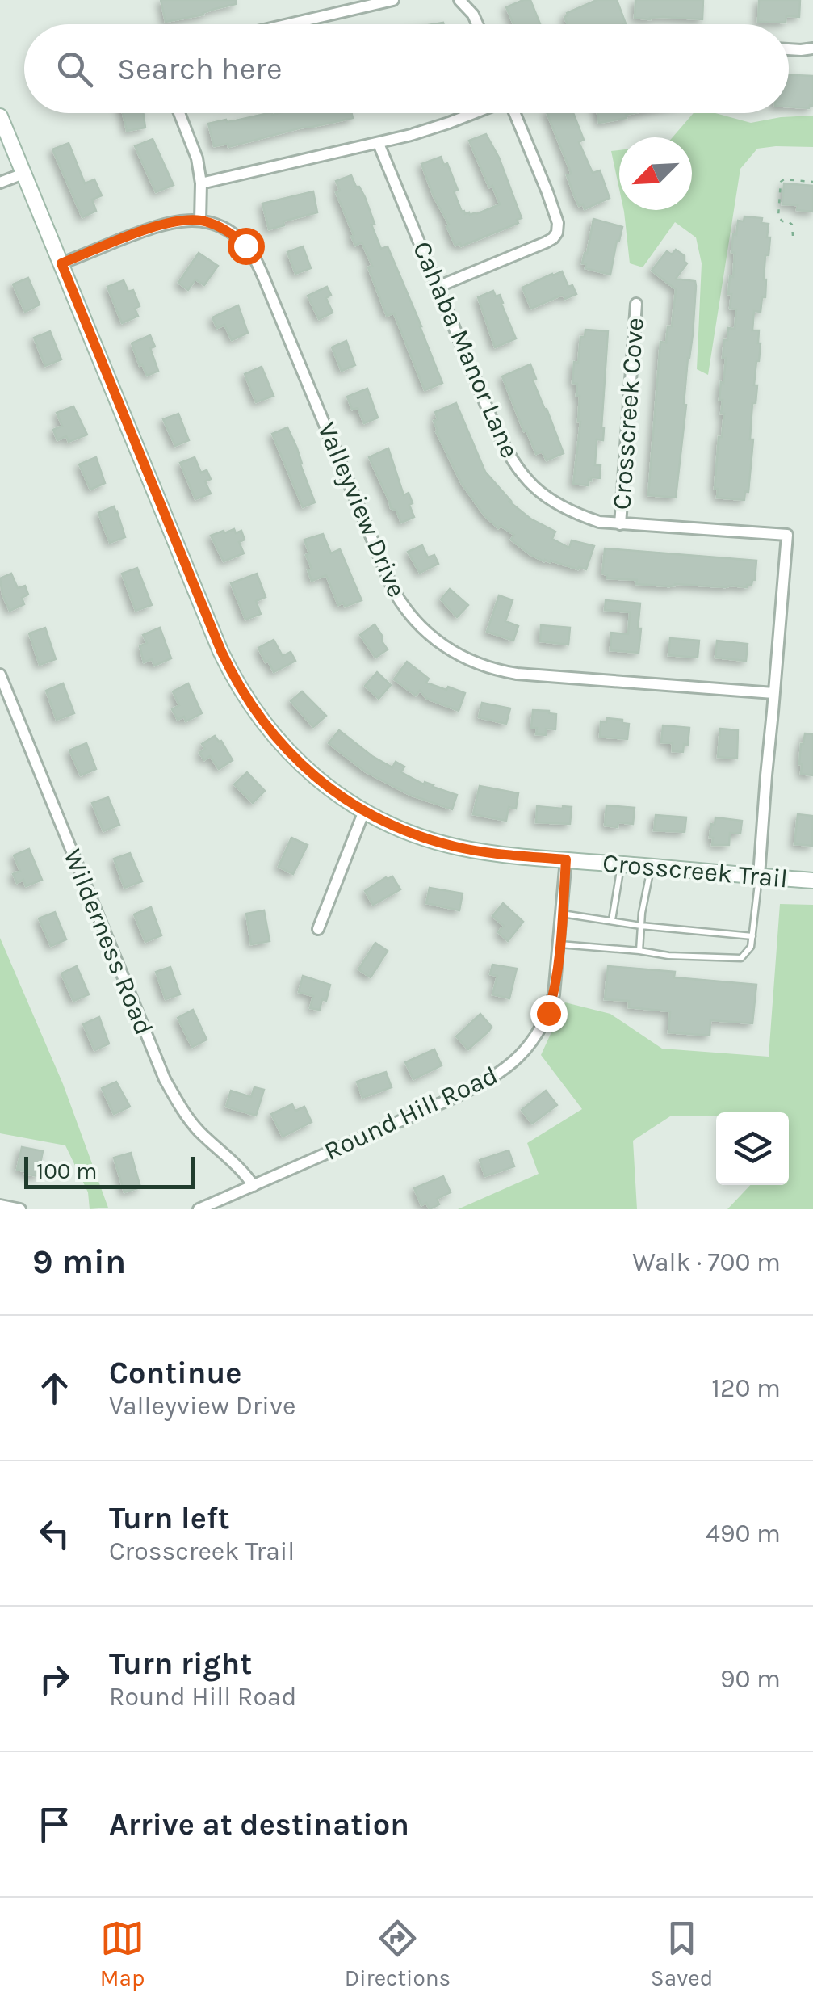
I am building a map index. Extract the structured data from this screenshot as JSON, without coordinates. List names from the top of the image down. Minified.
{"streets":{"street":["Cahaba Manor Lane","Crosscreek Cove","Valleyview Drive","Crosscreek Trail","Wilderness Road","Round Hill Road"]},"crossings":[["Cahaba Manor Lane","Crosscreek Cove"],["Cahaba Manor Lane","Valleyview Drive"],["Crosscreek Trail","Round Hill Road"],["Wilderness Road","Round Hill Road"]],"scale_bar":"100 m","north":"bottom left","page":{"search":"Search here","scale":"100 m","heading":["9 min","Walk · 700 m"],"list":[["Continue","Valleyview Drive","120 m"],["Turn left","Crosscreek Trail","490 m"],["Turn right","Round Hill Road","90 m"],"Arrive at destination"],"nav":["Map","Directions","Saved"]}}
